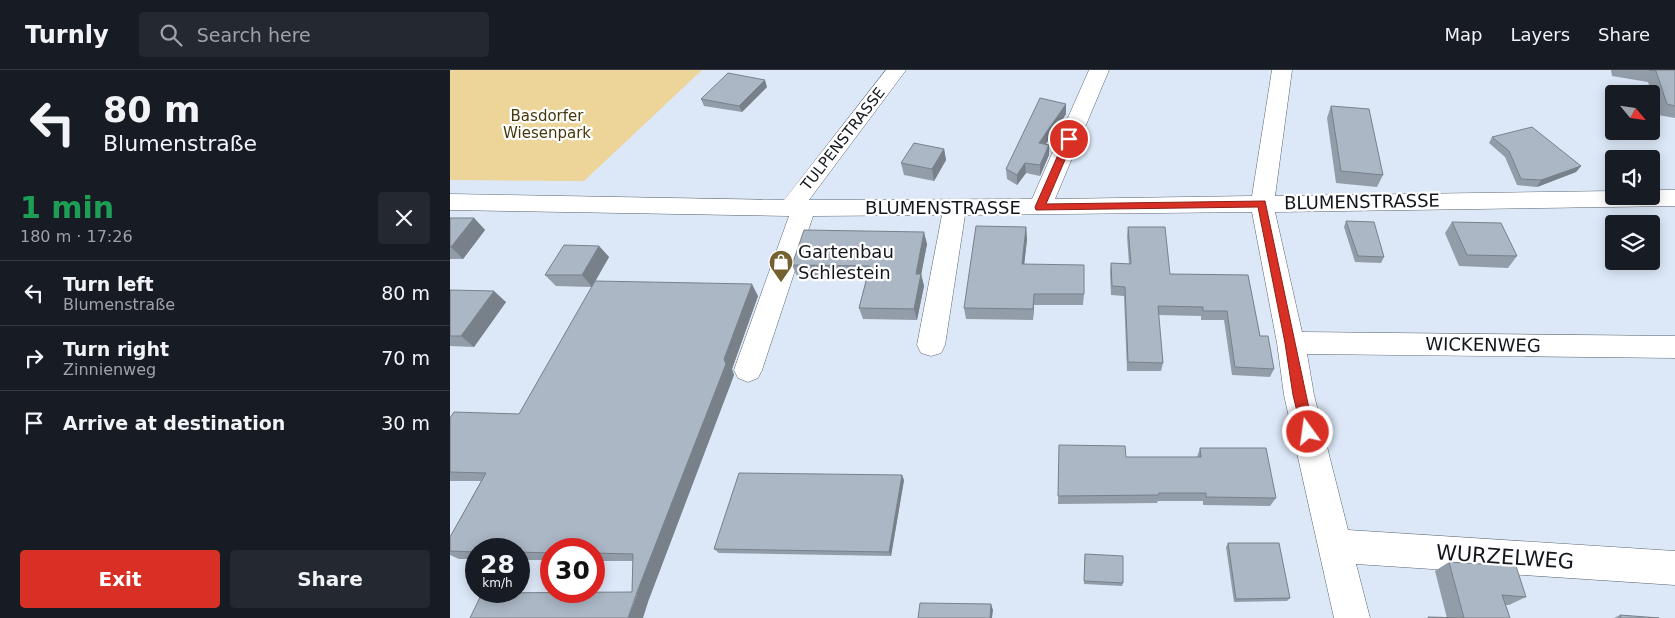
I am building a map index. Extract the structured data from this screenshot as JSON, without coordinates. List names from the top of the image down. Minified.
{"streets":{"street":["TULPENSTRASSE","BLUMENSTRASSE","WICKENWEG","WURZELWEG"]},"crossings":[["TULPENSTRASSE","BLUMENSTRASSE"]],"parks":["Basdorfer Wiesenpark"],"places":{"shop":["Gartenbau Schlestein"]},"north":"bottom right","page":{"header":"Turnly","search":"Search here","nav":["Map","Layers","Share"],"turn":["80 m","Blumenstraße"],"heading":["1 min","180 m · 17:26"],"list":[{"name":"Turn left","note":"Blumenstraße","value":"80 m"},{"name":"Turn right","note":"Zinnienweg","value":"70 m"},{"name":"Arrive at destination","value":"30 m"}],"speed":"28 km/h","limit":"30","buttons":["Exit","Share"]}}
